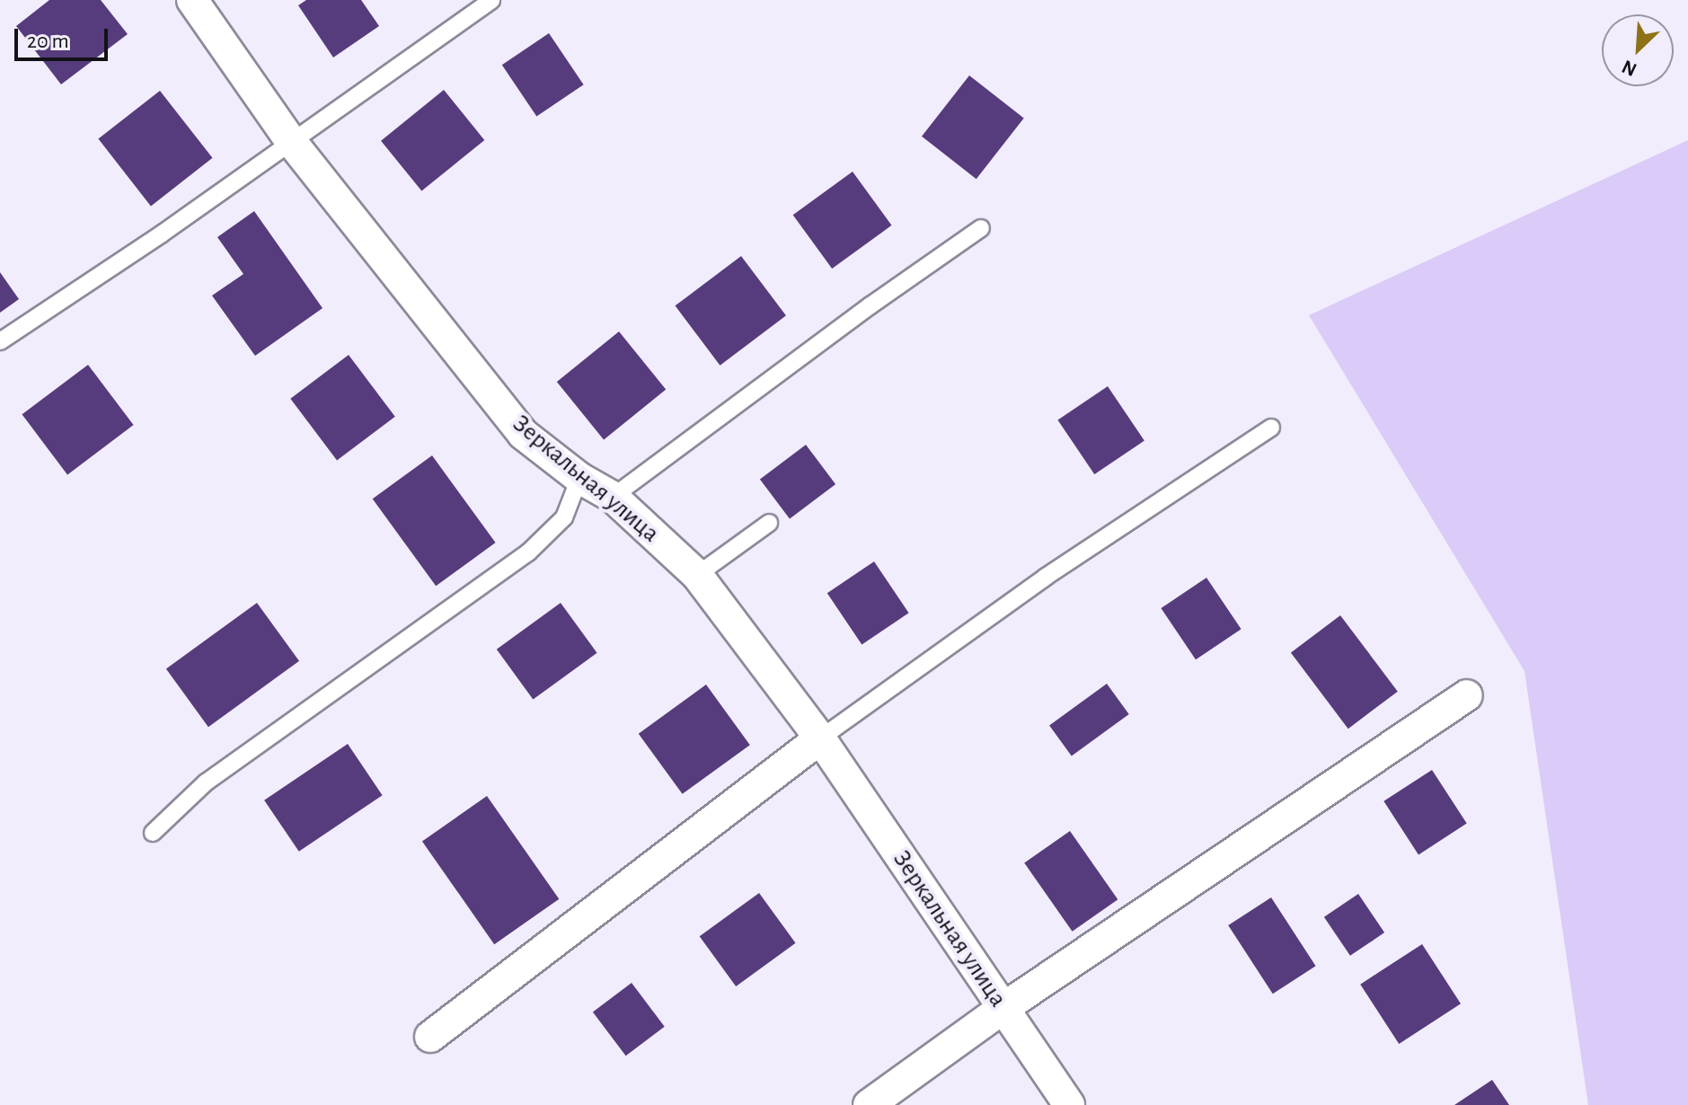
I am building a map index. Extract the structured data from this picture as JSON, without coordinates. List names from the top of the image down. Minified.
{"streets":{"street":["Зеркальная улица"]},"scale_bar":"20 m","north":"bottom left"}
